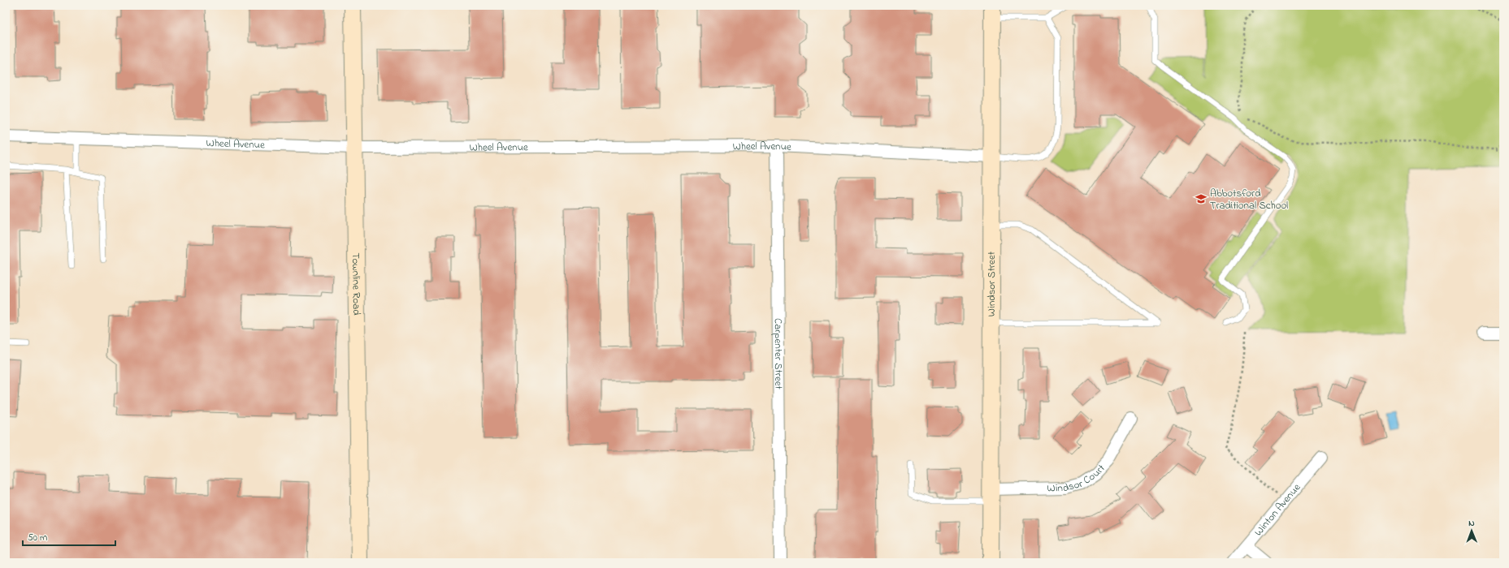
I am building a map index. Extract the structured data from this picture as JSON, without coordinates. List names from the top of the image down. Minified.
{"streets":{"street":["Wheel Avenue","Townline Road","Windsor Street","Carpenter Street","Windsor Court","Winton Avenue"]},"crossings":[["Wheel Avenue","Townline Road"],["Wheel Avenue","Windsor Street"],["Wheel Avenue","Carpenter Street"],["Windsor Street","Windsor Court"]],"places":{"school or university":["Abbotsford Traditional School"]},"scale_bar":"50 m","north":"top"}
